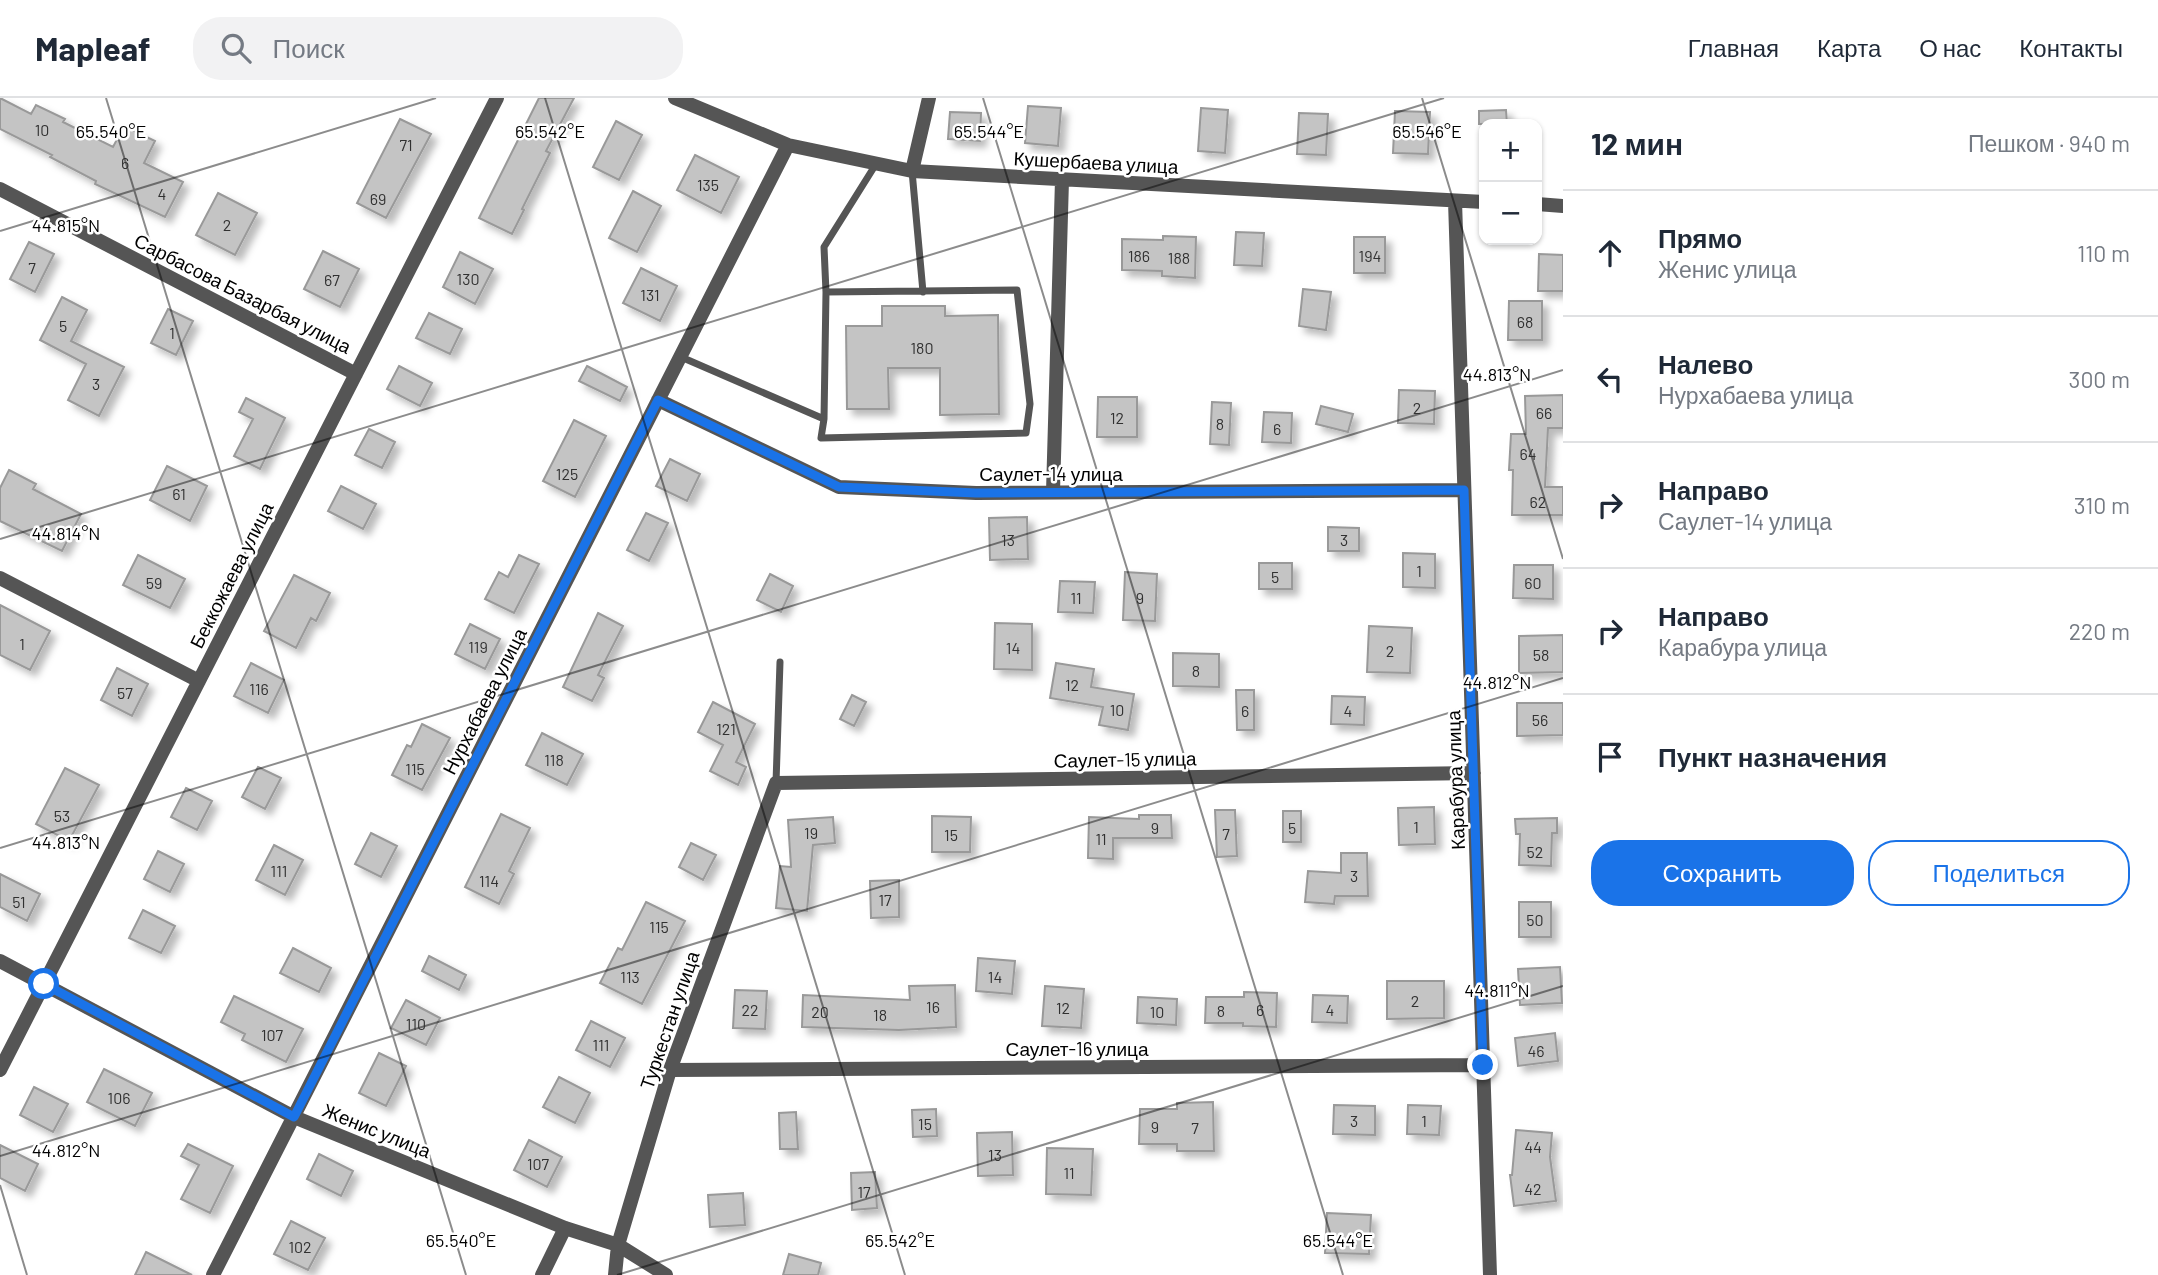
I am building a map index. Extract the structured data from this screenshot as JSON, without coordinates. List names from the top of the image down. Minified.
{"streets":{"street":["Кушербаева улица","Сарбасова Базарбая улица","Саулет-14 улица","Беккожаева улица","Нурхабаева улица","Саулет-15 улица","Карабура улица","Туркестан улица","Саулет-16 улица","Женис улица"]},"crossings":[["Кушербаева улица","Нурхабаева улица"],["Кушербаева улица","Карабура улица"],["Сарбасова Базарбая улица","Беккожаева улица"],["Саулет-14 улица","Нурхабаева улица"],["Саулет-14 улица","Карабура улица"],["Беккожаева улица","Женис улица"],["Нурхабаева улица","Женис улица"],["Саулет-15 улица","Карабура улица"],["Саулет-15 улица","Туркестан улица"],["Карабура улица","Саулет-16 улица"],["Туркестан улица","Саулет-16 улица"],["Туркестан улица","Женис улица"]],"house_numbers":["10","71","6","135","4","69","2","186","194","188","7","130","67","131","68","5","1","180","3","2","66","12","8","6","64","125","61","62","13","3","1","5","59","60","11","9","1","119","14","2","58","8","12","116","57","10","6","4","56","121","118","115","53","1","9","5","19","7","15","11","52","111","3","114","17","51","50","115","113","14","2","16","12","22","6","4","8","20","10","18","110","107","111","46","106","3","1","15","9","7","44","13","107","11","42","17","102"],"page":{"header":"Mapleaf","search":"Поиск","nav":["Главная","Карта","О нас","Контакты"],"heading":["12 мин","Пешком · 940 m"],"map_buttons":["+","−"],"list":[["Прямо","Женис улица","110 m"],["Налево","Нурхабаева улица","300 m"],["Направо","Саулет-14 улица","310 m"],["Направо","Карабура улица","220 m"],"Пункт назначения"],"buttons":["Сохранить","Поделиться"]},"coordinates":["65.540°E","65.542°E","65.544°E","65.546°E","44.815°N","44.813°N","44.814°N","44.812°N","44.811°N"]}
